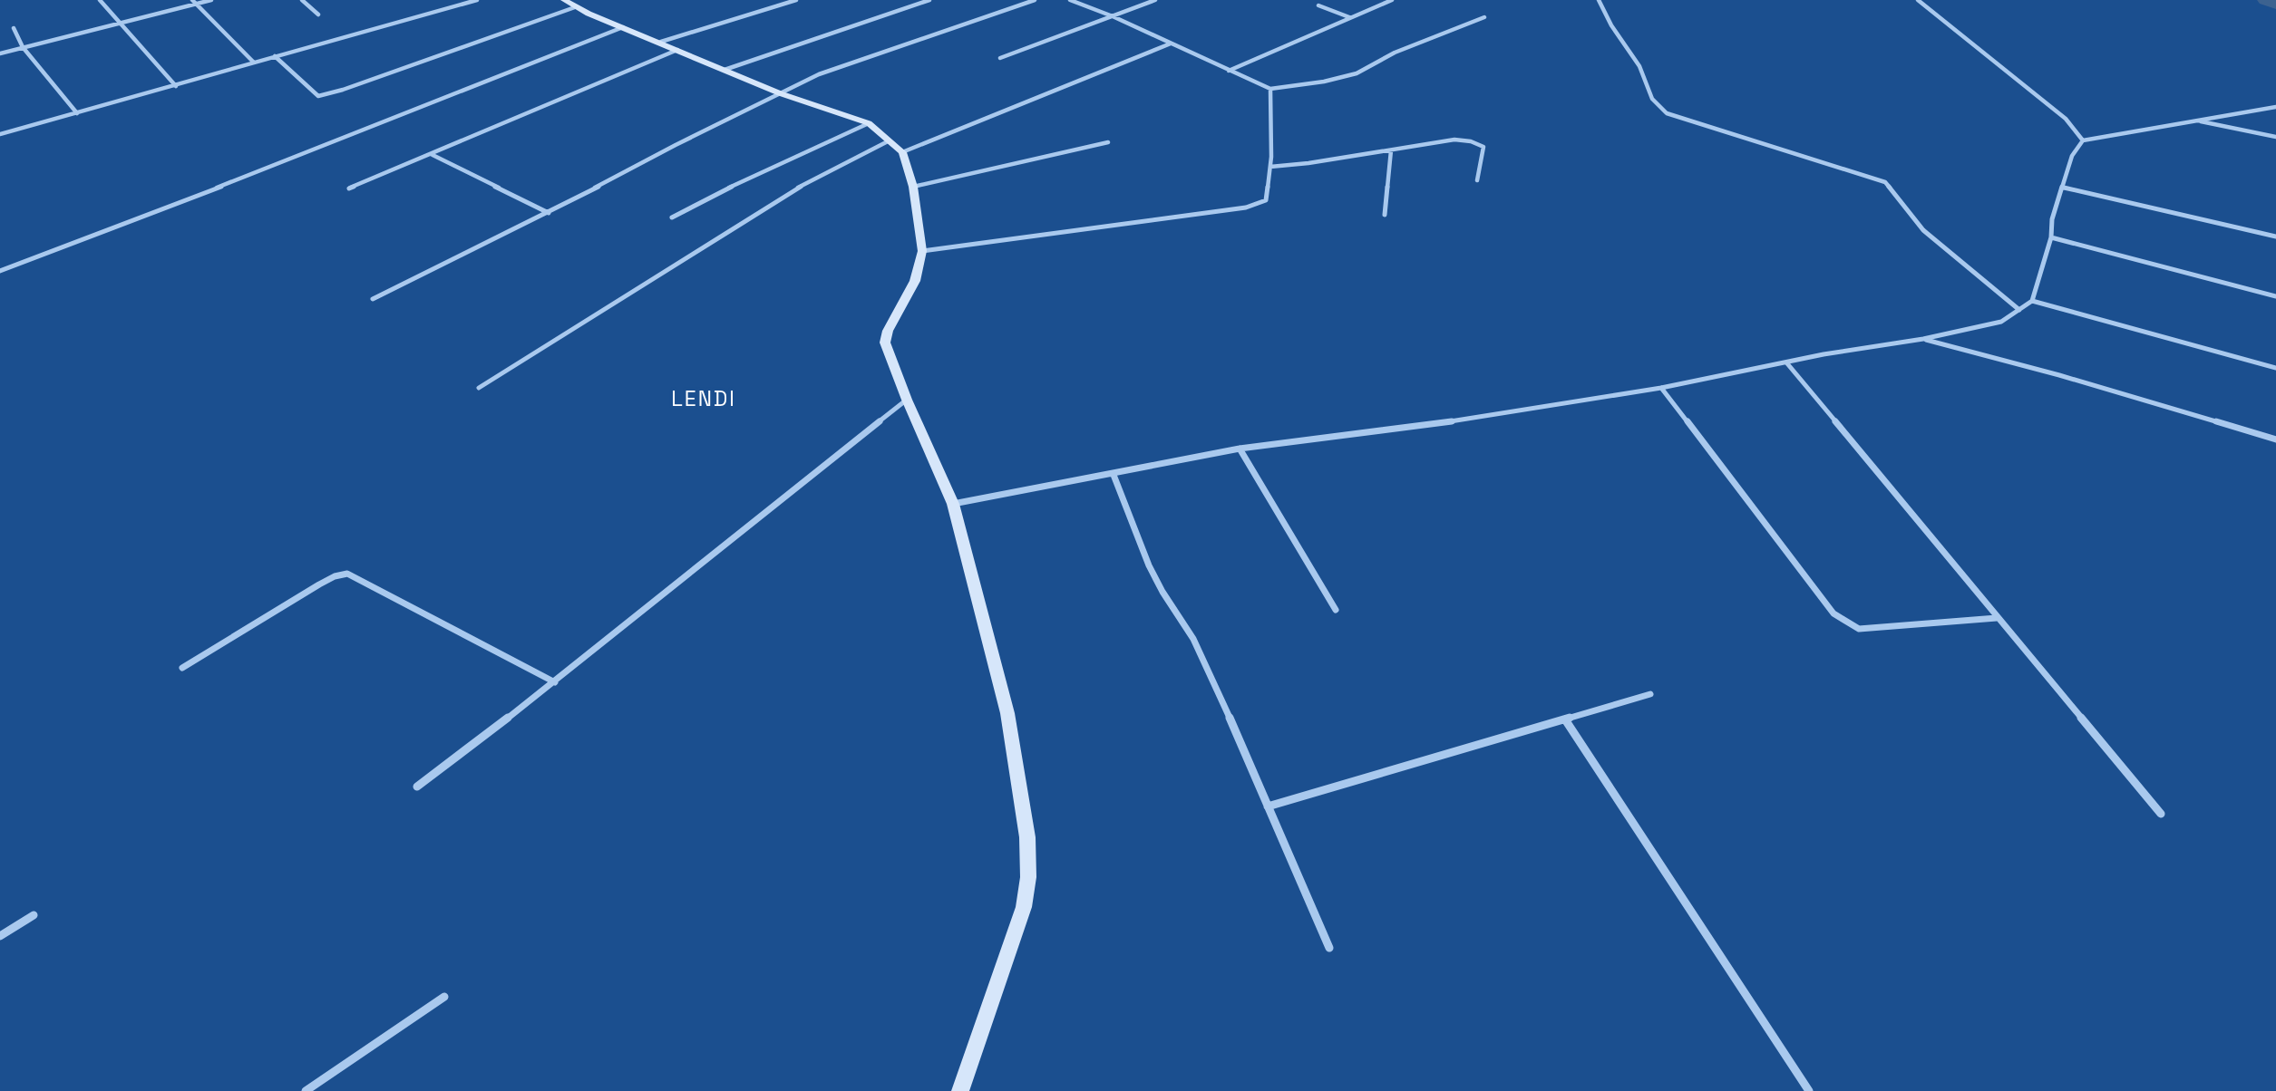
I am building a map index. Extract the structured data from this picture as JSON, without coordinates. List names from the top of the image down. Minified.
{"districts":["LENDI"]}
